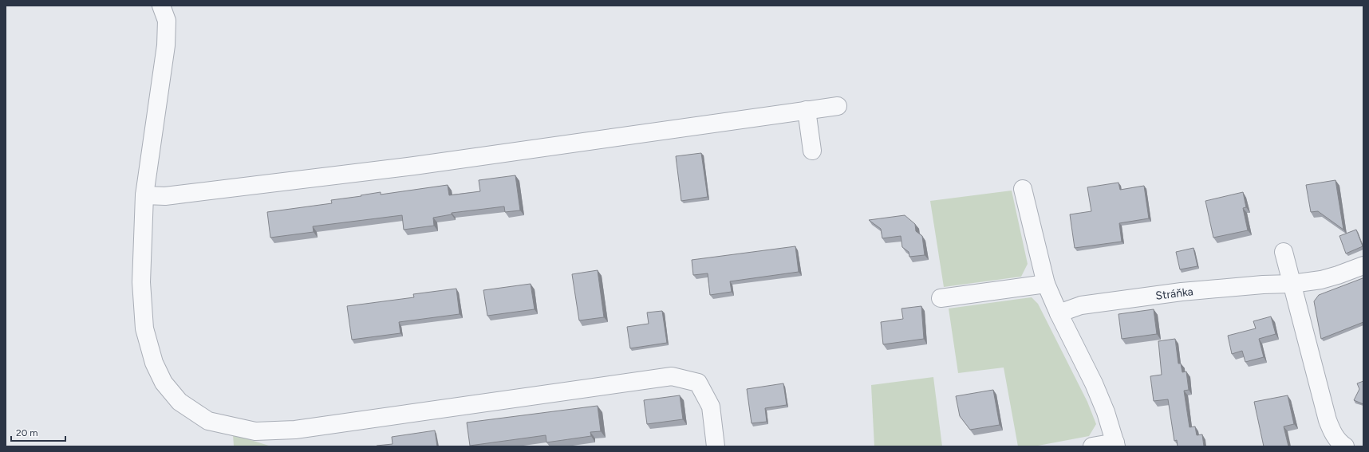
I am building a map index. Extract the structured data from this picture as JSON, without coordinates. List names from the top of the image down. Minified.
{"streets":{"street":["Stráňka"]},"scale_bar":"20 m"}
